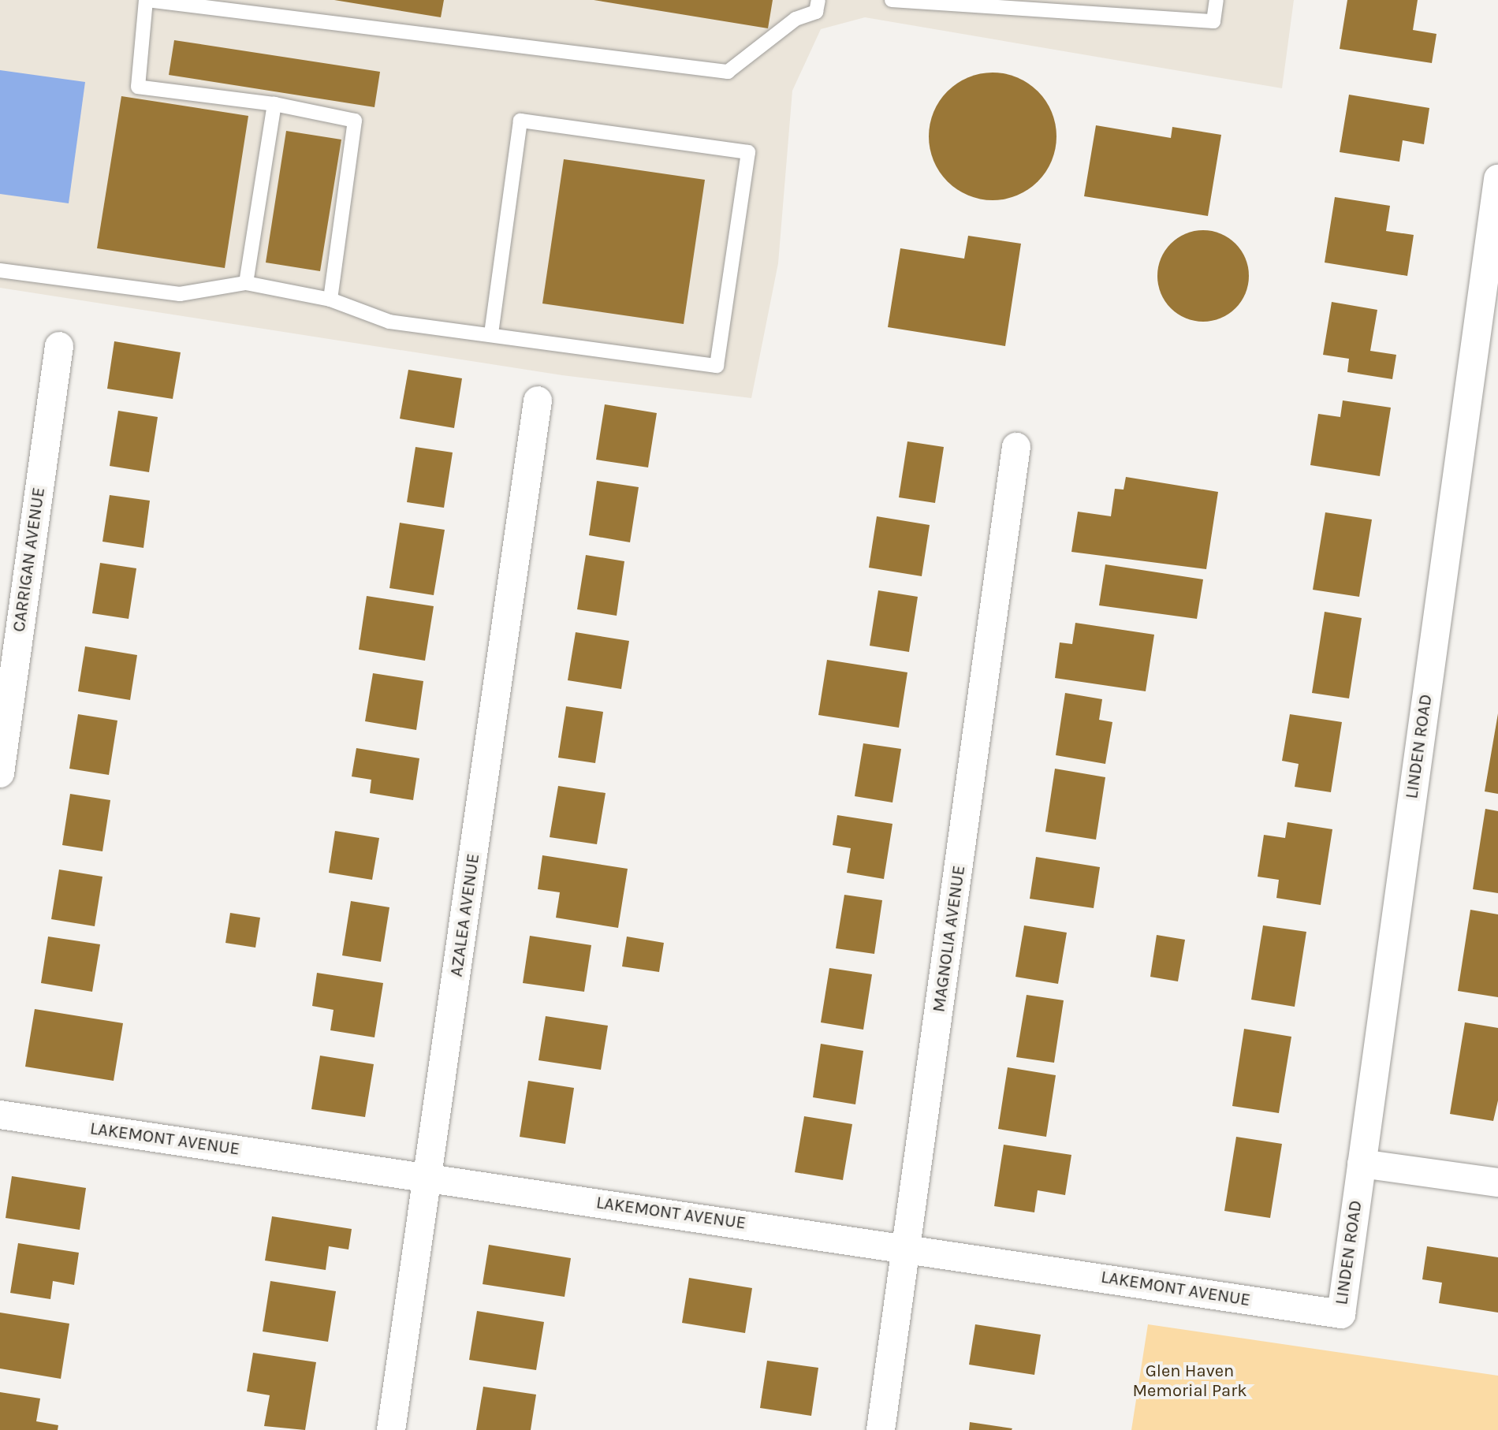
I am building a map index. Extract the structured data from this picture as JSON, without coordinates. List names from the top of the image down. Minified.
{"streets":{"street":["CARRIGAN AVENUE","LINDEN ROAD","AZALEA AVENUE","MAGNOLIA AVENUE","LAKEMONT AVENUE"]},"crossings":[["LINDEN ROAD","LAKEMONT AVENUE"],["AZALEA AVENUE","LAKEMONT AVENUE"],["MAGNOLIA AVENUE","LAKEMONT AVENUE"]],"parks":["Glen Haven Memorial Park"]}
